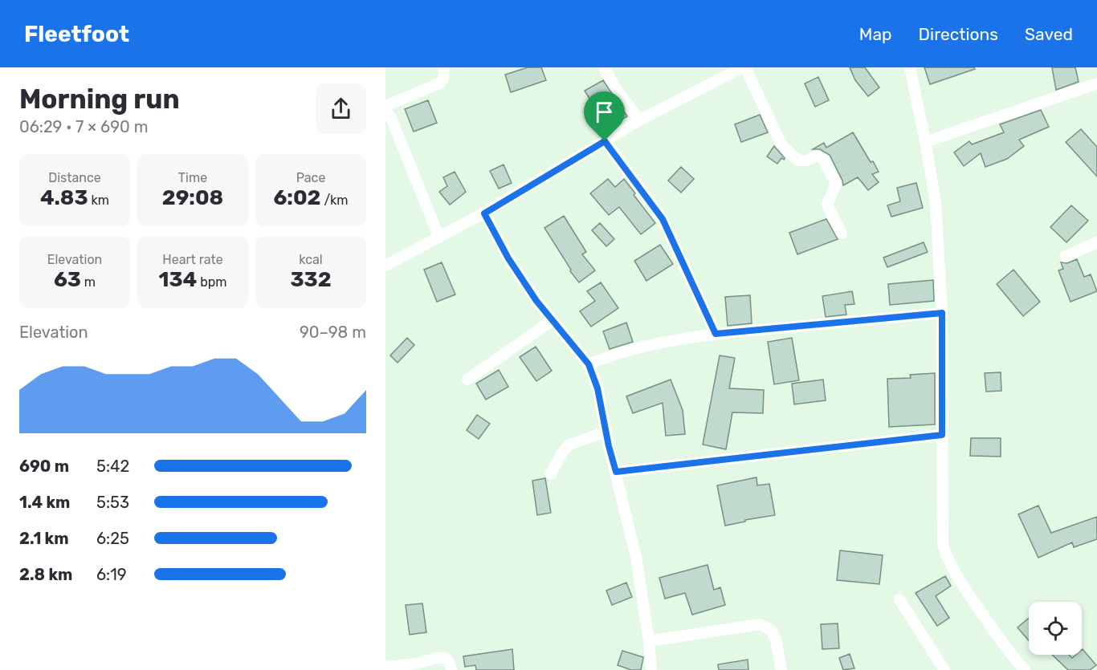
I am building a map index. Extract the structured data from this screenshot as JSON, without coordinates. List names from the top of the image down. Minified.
{"page":{"header":"Fleetfoot","nav":["Map","Directions","Saved"],"heading":["Morning run","06:29 · 7 × 690 m"],"stats":[["Distance","4.83 km"],["Time","29:08"],["Pace","6:02 /km"],["Elevation","63 m"],["Heart rate","134 bpm"],["kcal","332"]],"chart":["Elevation","90–98 m"],"list":[{"name":"690 m","note":"5:42"},{"name":"1.4 km","note":"5:53"},{"name":"2.1 km","note":"6:25"},{"name":"2.8 km","note":"6:19"}]}}
